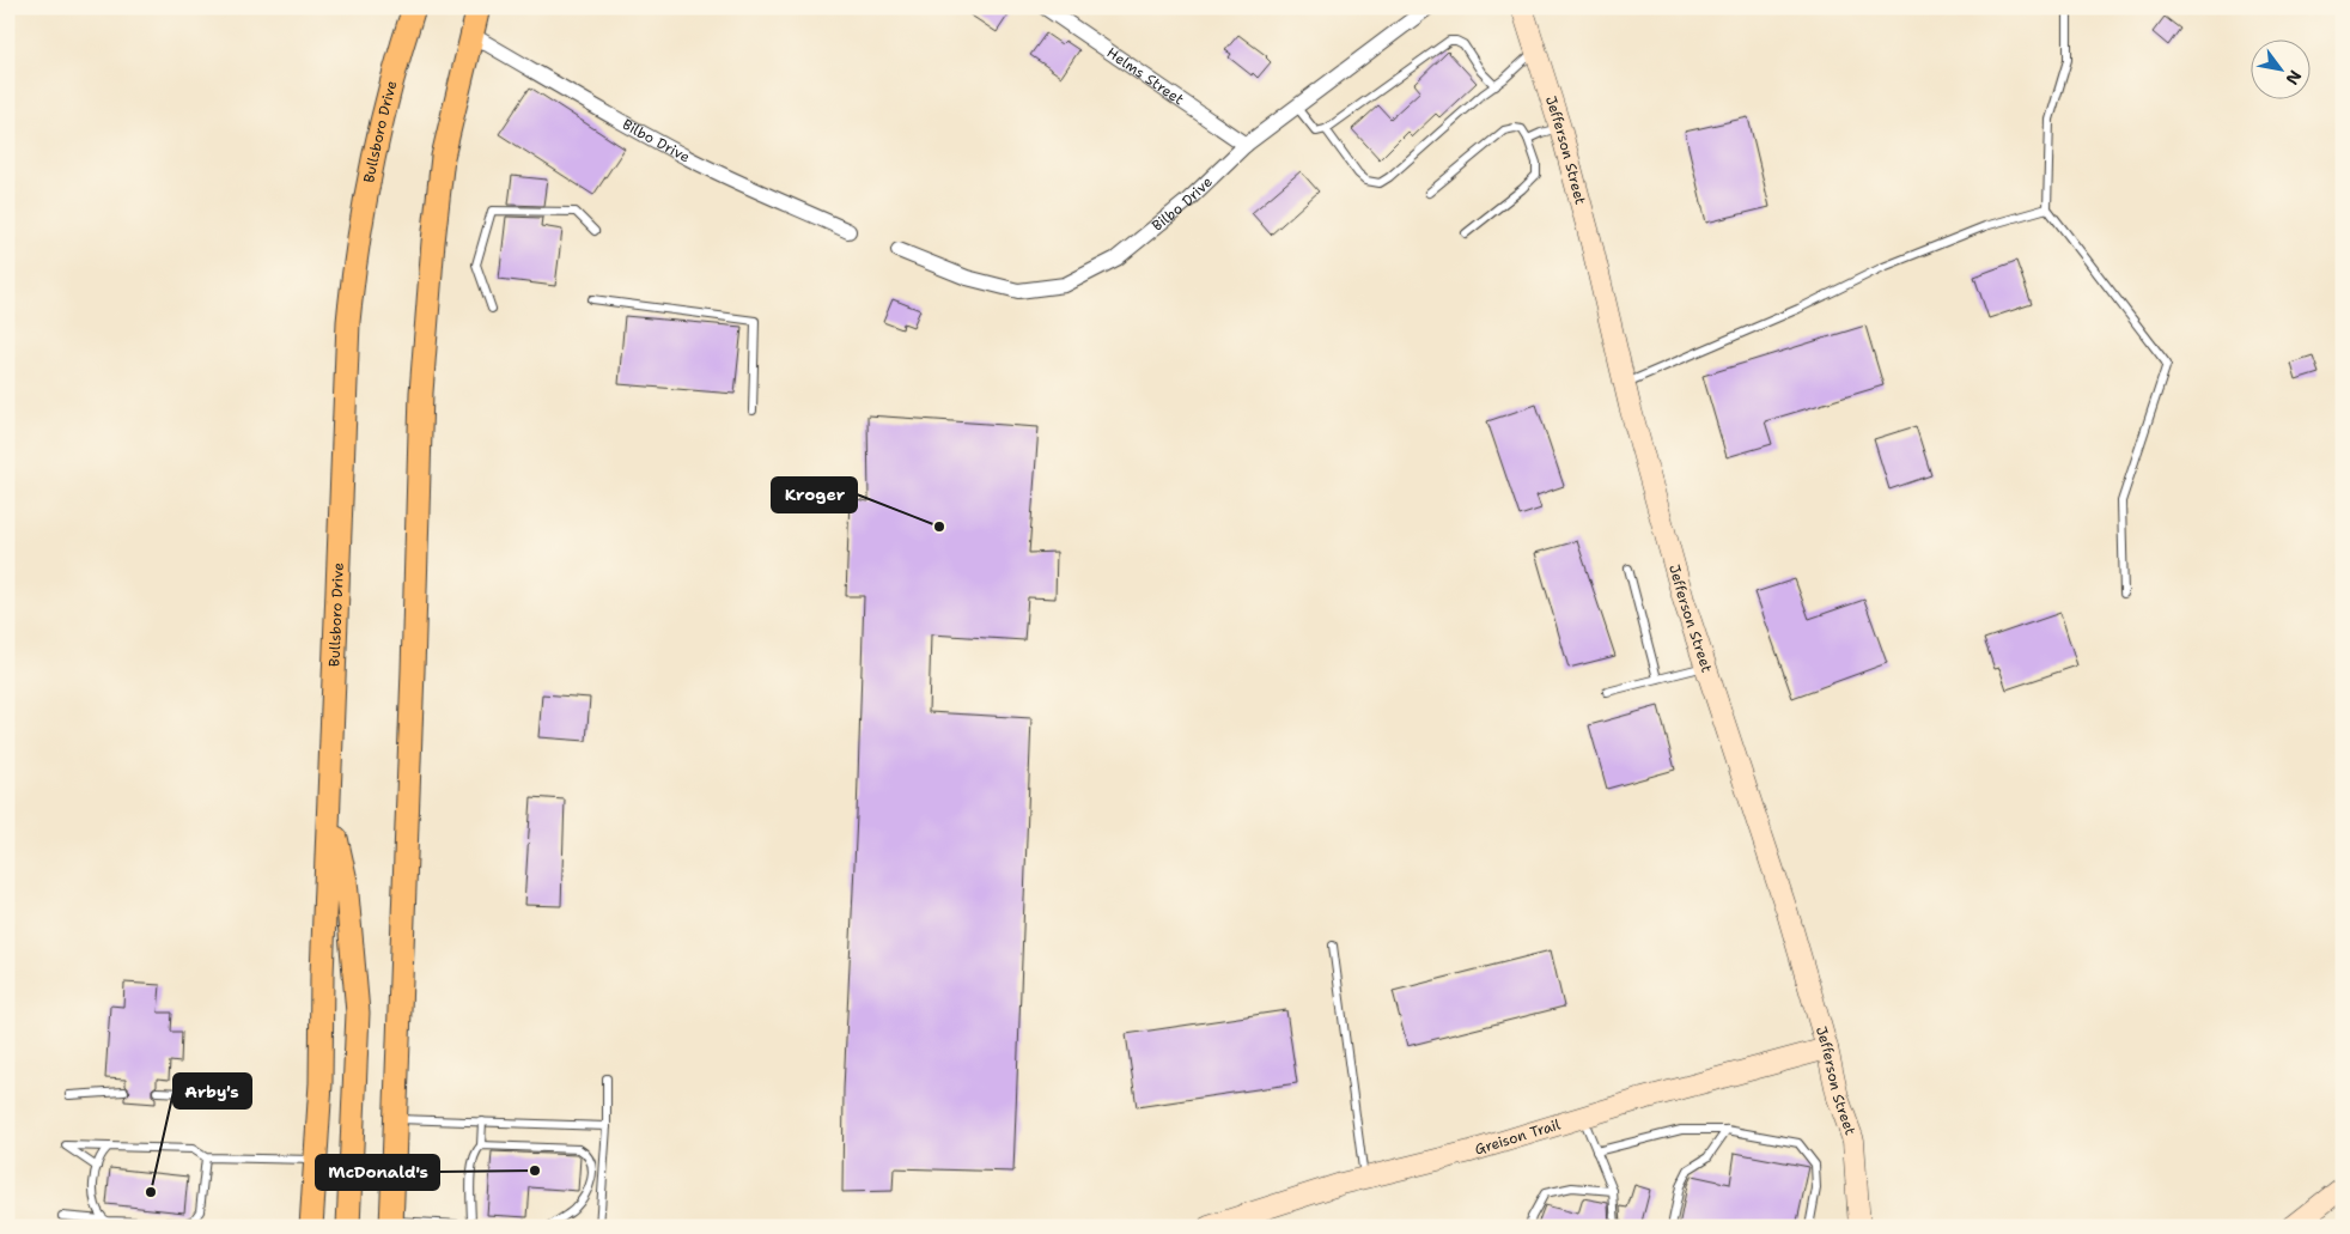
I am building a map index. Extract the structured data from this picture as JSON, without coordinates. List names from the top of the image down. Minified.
{"streets":{"main road":["Bullsboro Drive"],"street":["Helms Street","Bilbo Drive","Jefferson Street","Greison Trail"]},"crossings":[["Helms Street","Bilbo Drive"],["Jefferson Street","Greison Trail"]],"places":["Kroger","McDonald's","Arby's"],"north":"bottom right"}
